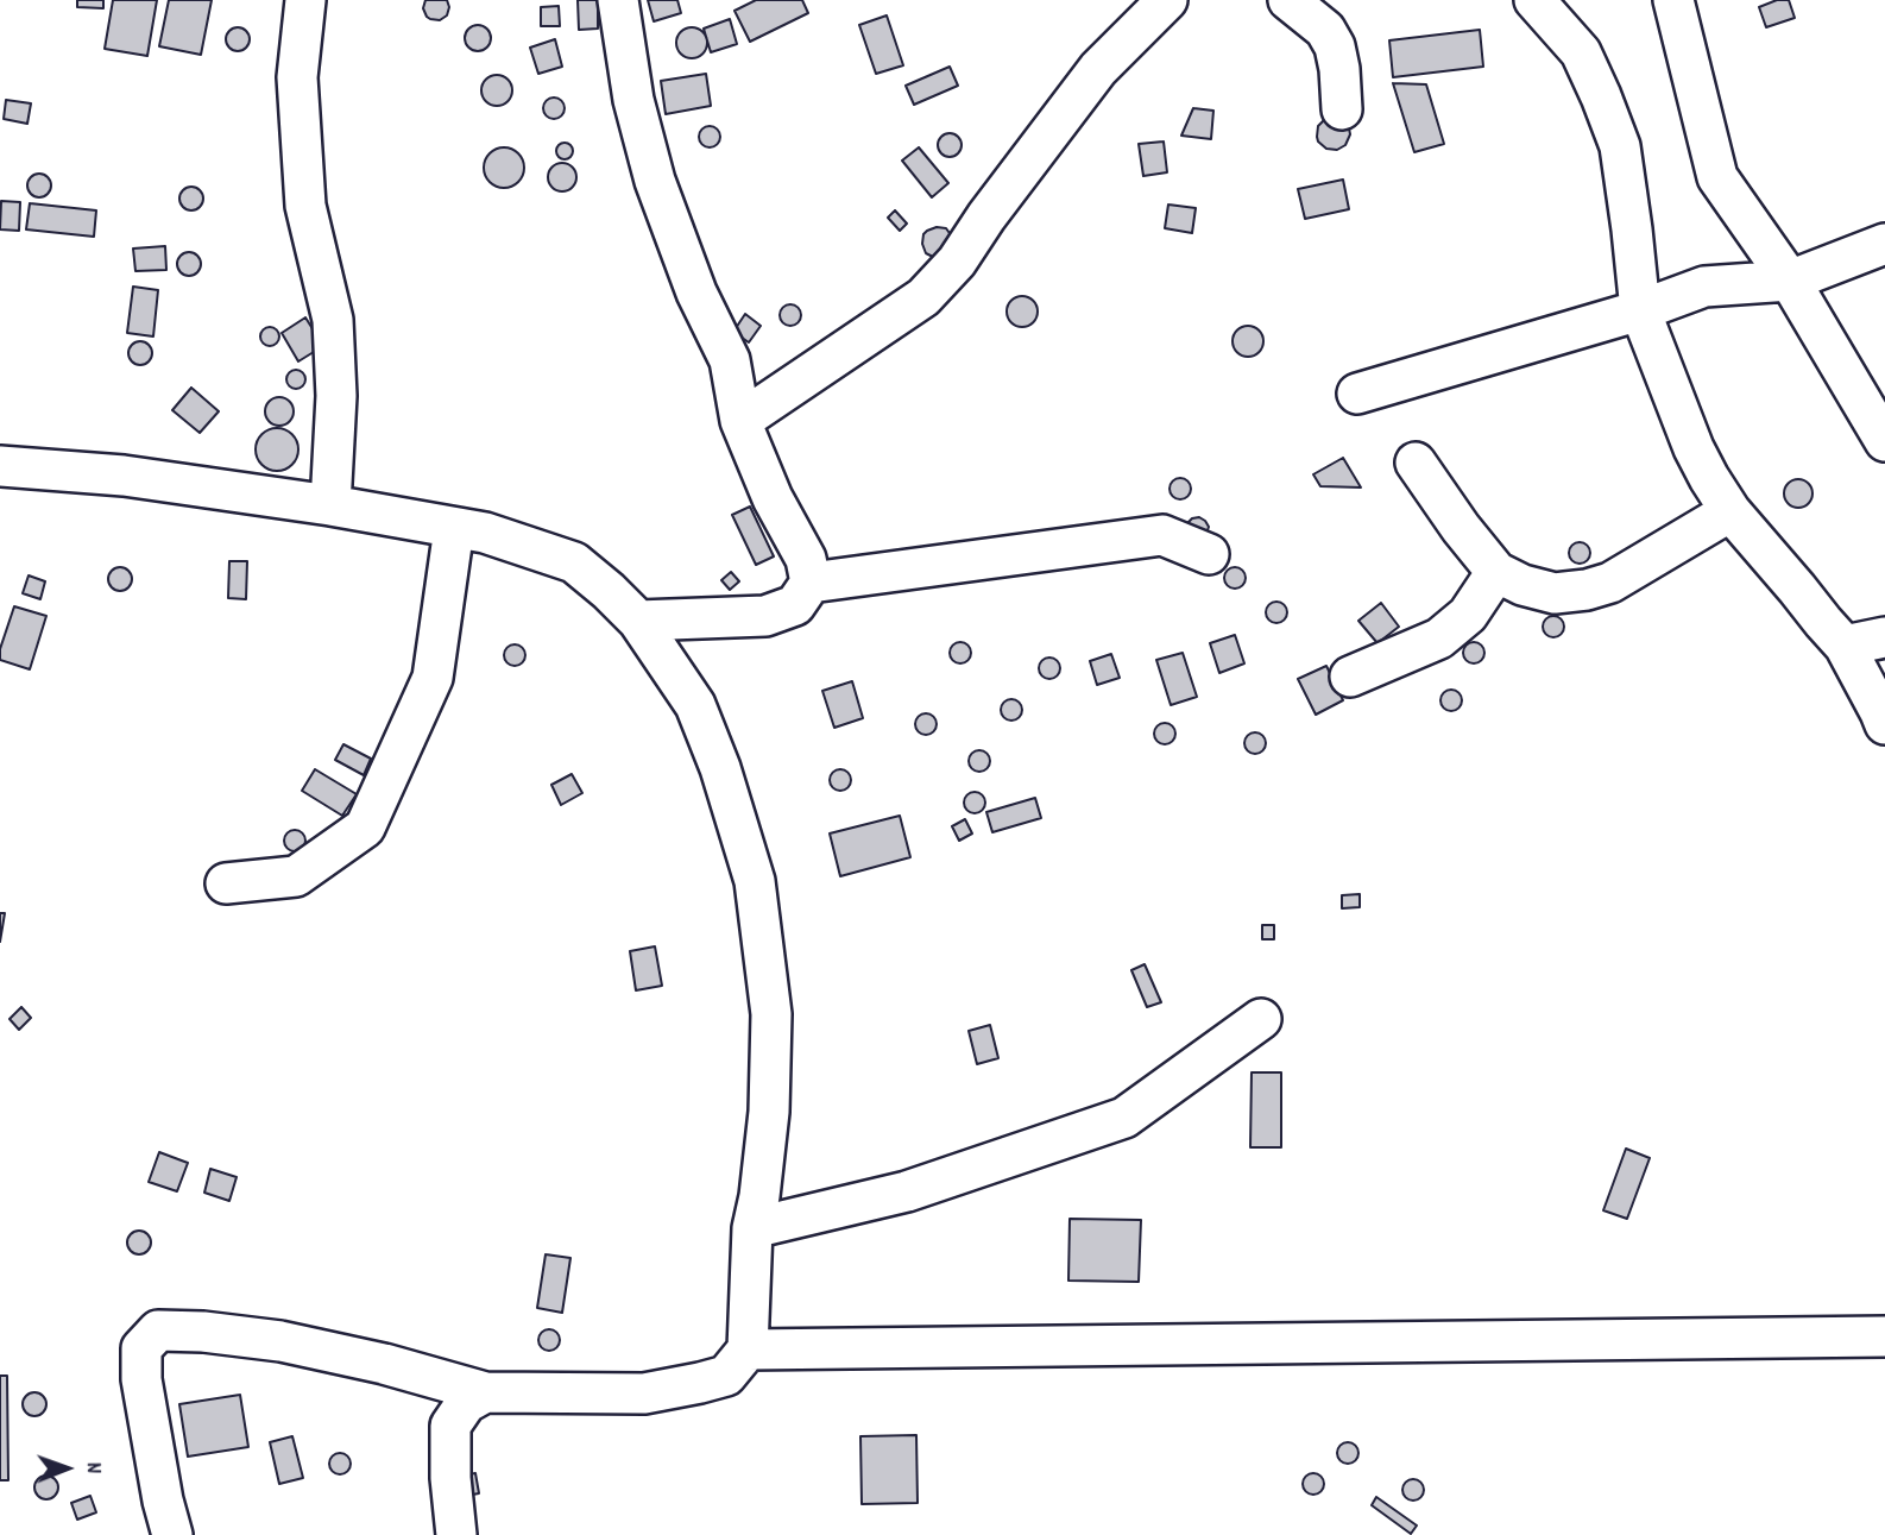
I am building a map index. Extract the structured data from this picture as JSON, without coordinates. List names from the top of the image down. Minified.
{"north":"right"}
